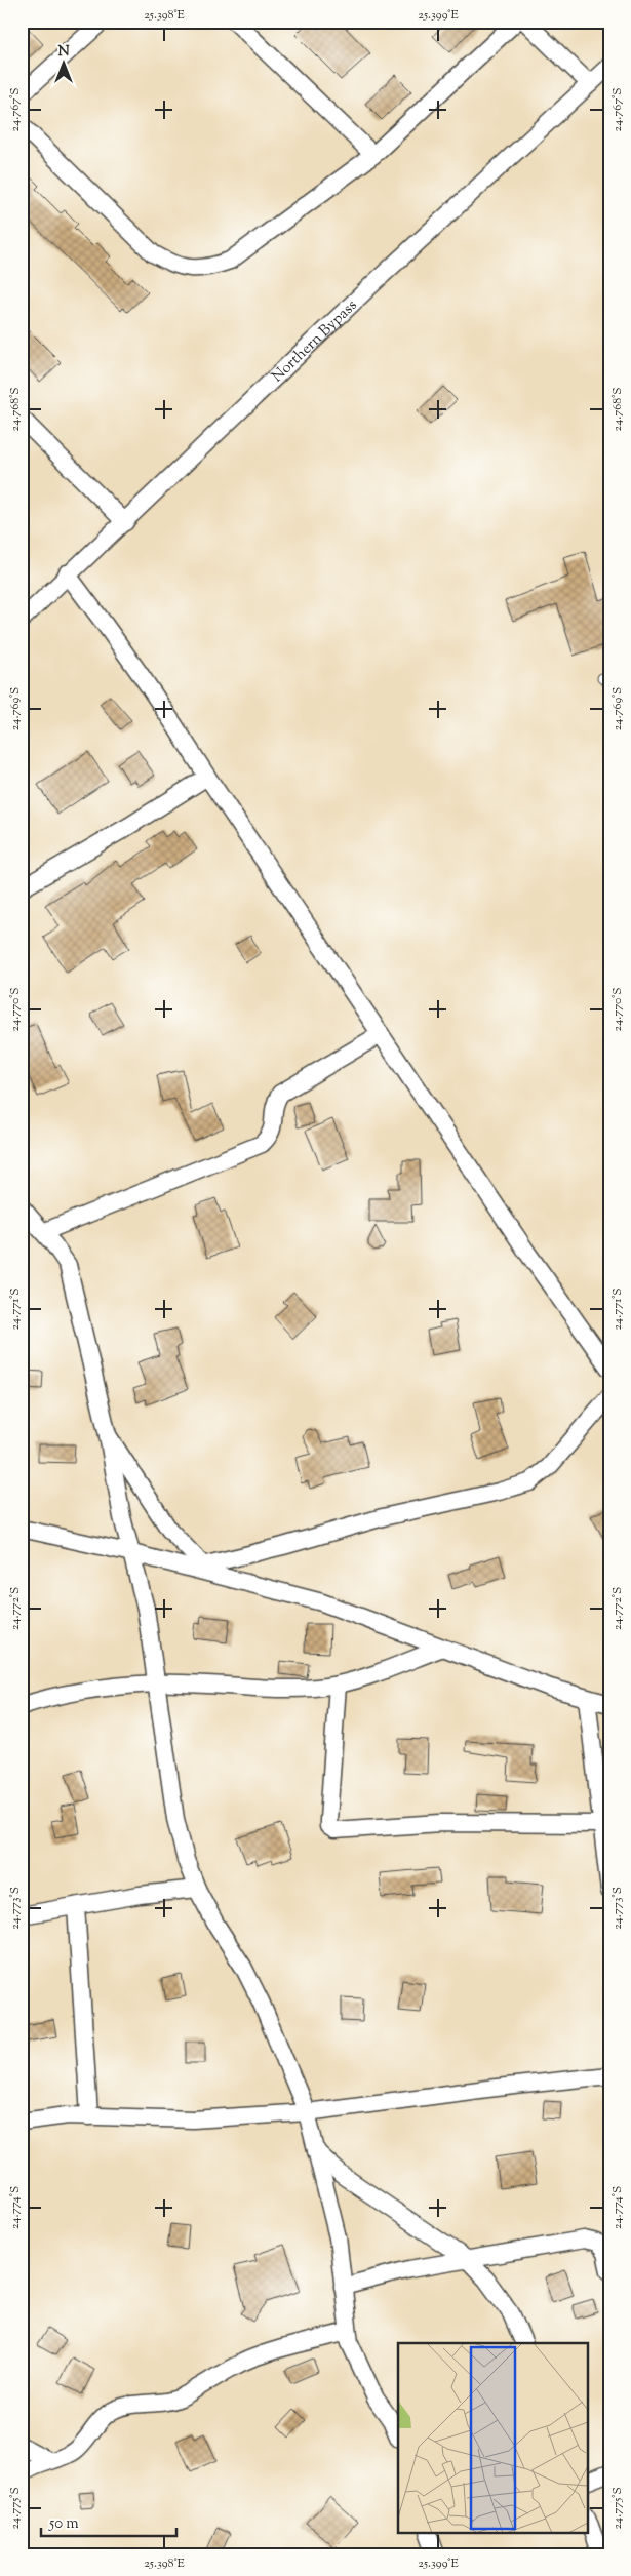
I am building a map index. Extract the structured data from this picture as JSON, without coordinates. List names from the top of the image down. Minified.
{"streets":{"street":["Northern Bypass"]},"scale_bar":"50 m","north":"top","coordinates":["25.398°E","25.399°E","24.767°S","24.768°S","24.769°S","24.770°S","24.771°S","24.772°S","24.773°S","24.774°S","24.775°S"]}
